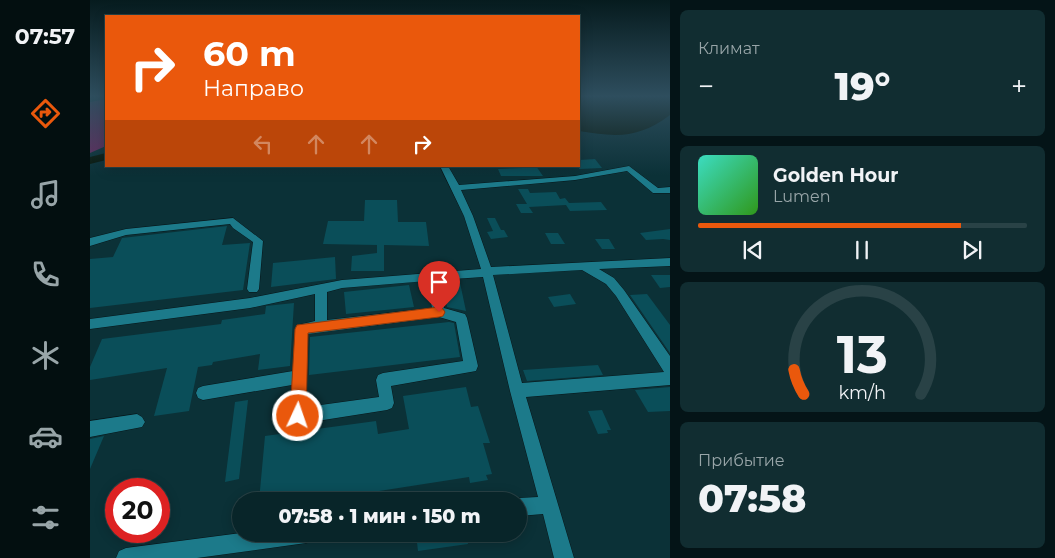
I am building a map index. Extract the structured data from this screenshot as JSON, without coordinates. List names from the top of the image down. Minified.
{"page":{"tabs":"07:57","tile":["Климат",["Прибытие","07:58"]],"turn":["60 m","Направо"],"heat":["−","19°","+"],"song":["Golden Hour","Lumen"],"limit":"20","trip":"07:58 · 1 мин · 150 m","gauge":["13","km/h"]}}
